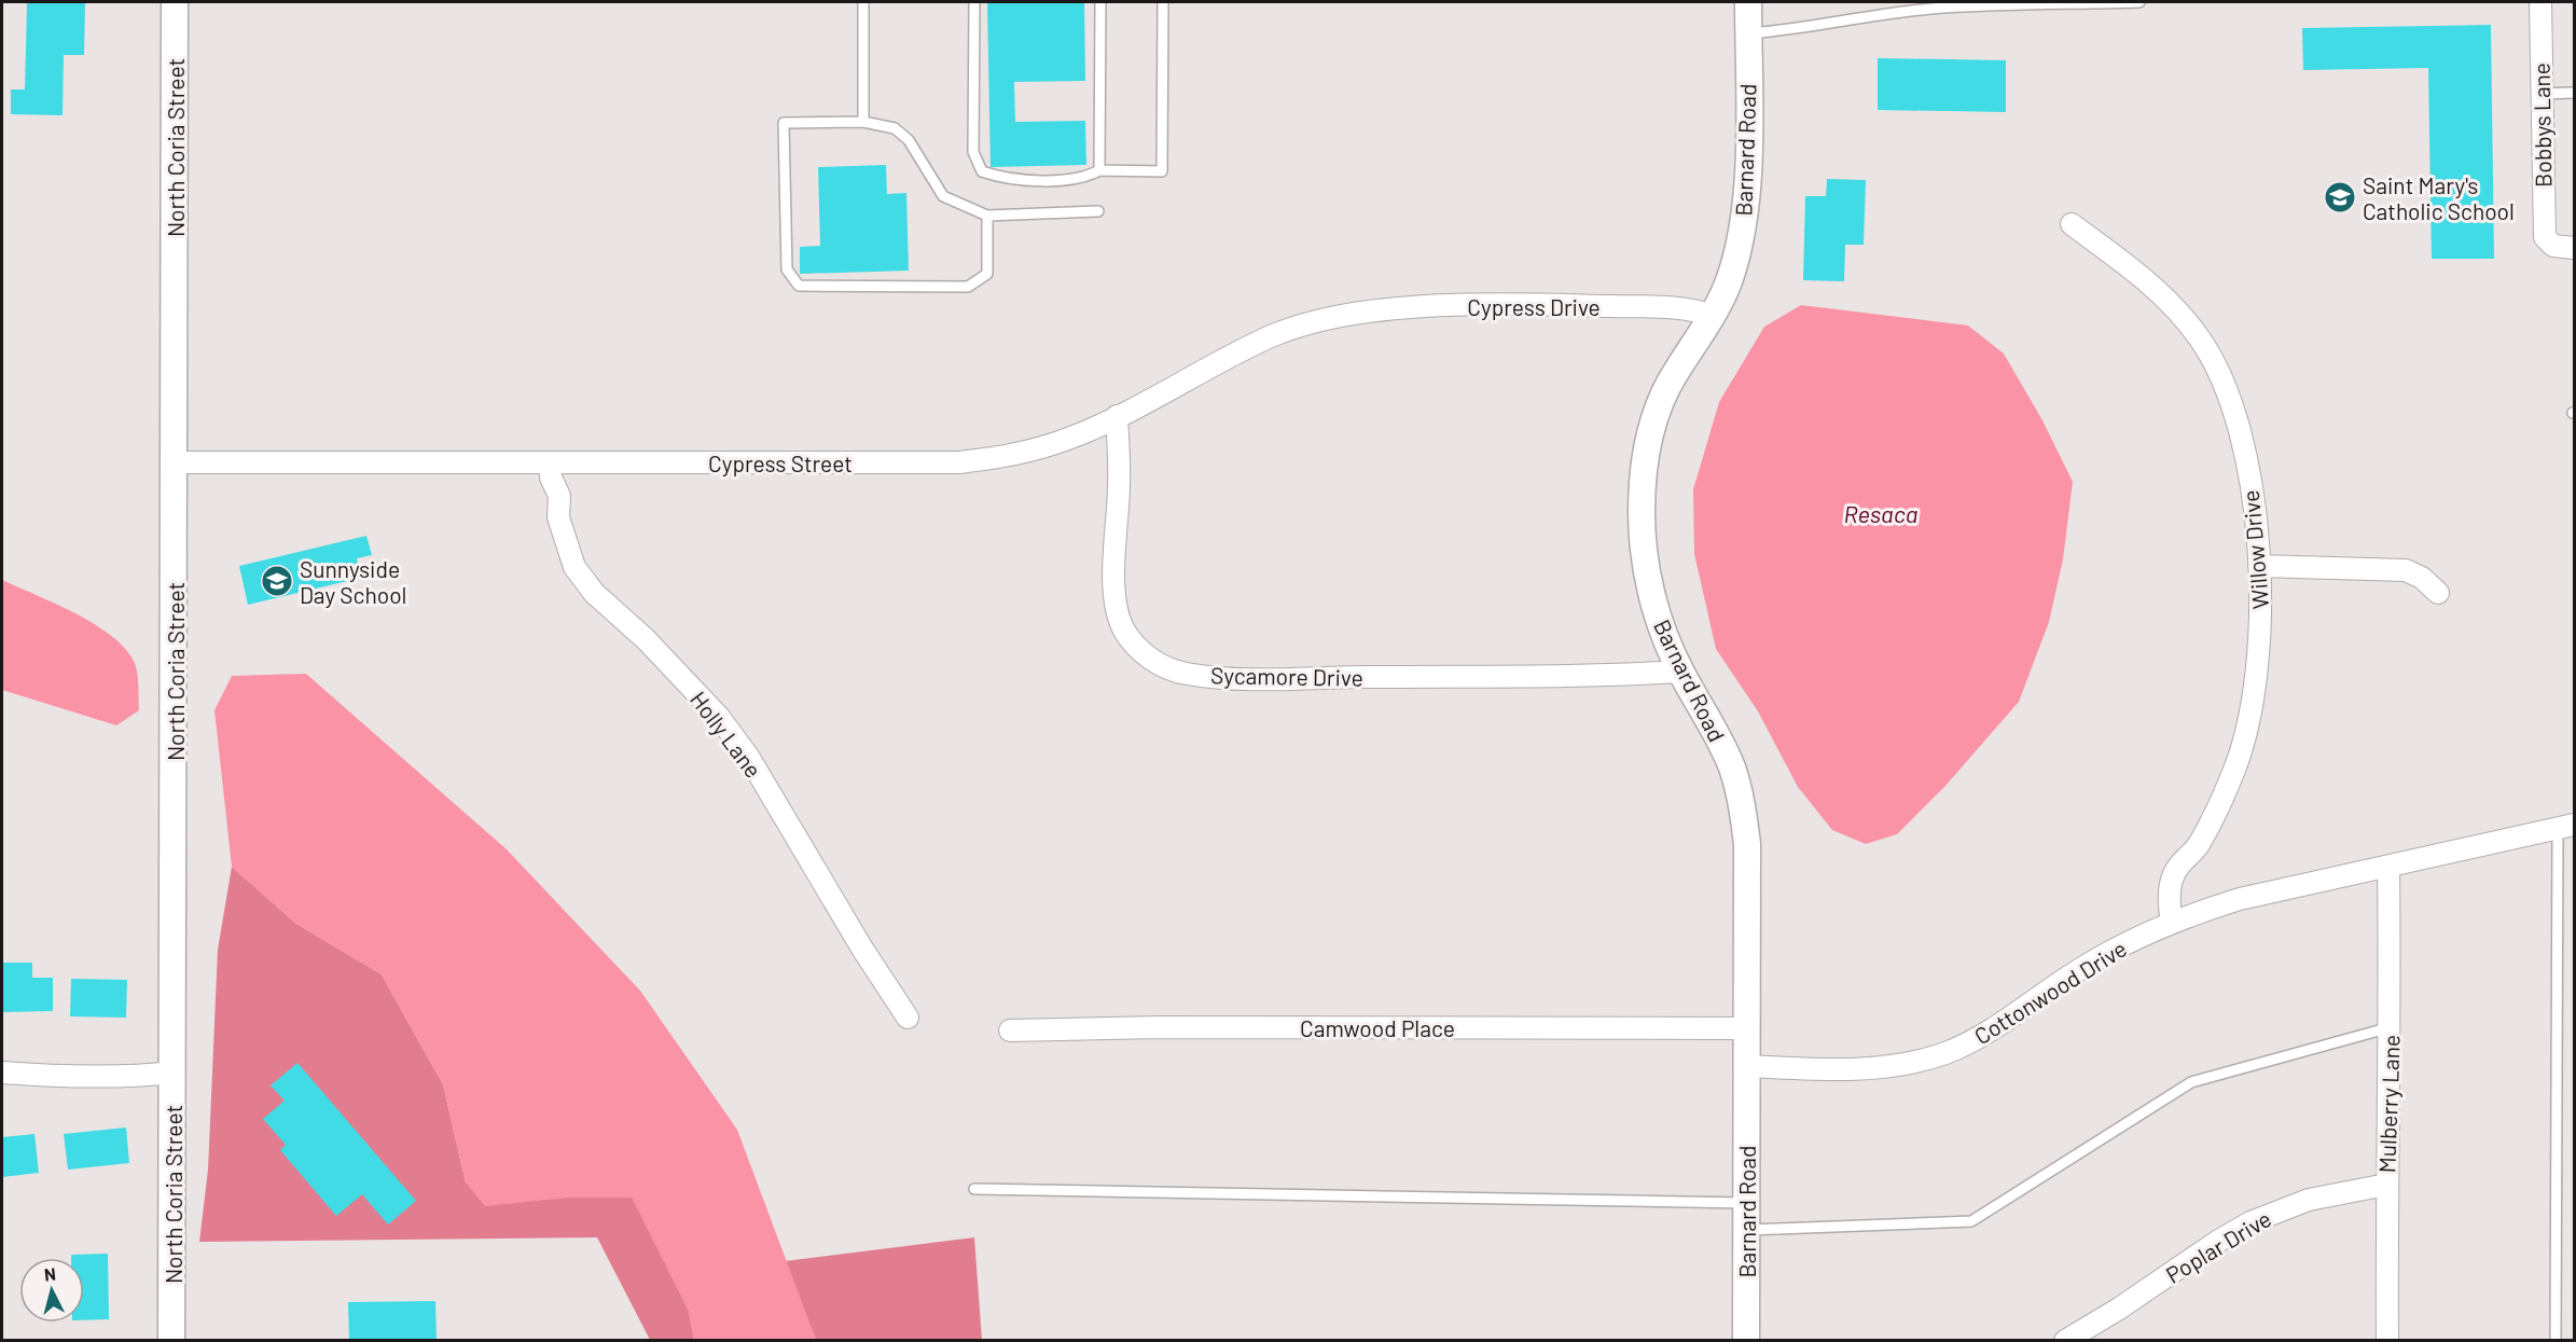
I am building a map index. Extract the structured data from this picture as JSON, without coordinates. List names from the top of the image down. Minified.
{"streets":{"street":["Bobbys Lane","North Coria Street","Barnard Road","Cypress Drive","Cypress Street","Willow Drive","Sycamore Drive","Holly Lane","Cottonwood Drive","Camwood Place","Mulberry Lane","Poplar Drive"]},"crossings":[["North Coria Street","Cypress Street"],["Barnard Road","Cypress Drive"],["Barnard Road","Sycamore Drive"],["Barnard Road","Cottonwood Drive"],["Barnard Road","Camwood Place"],["Cypress Drive","Cypress Street"],["Cypress Street","Sycamore Drive"],["Cypress Street","Holly Lane"],["Willow Drive","Cottonwood Drive"],["Cottonwood Drive","Mulberry Lane"],["Mulberry Lane","Poplar Drive"]],"water":["Resaca"],"places":{"school or university":["Saint Mary's Catholic School","Sunnyside Day School"]},"north":"top"}
